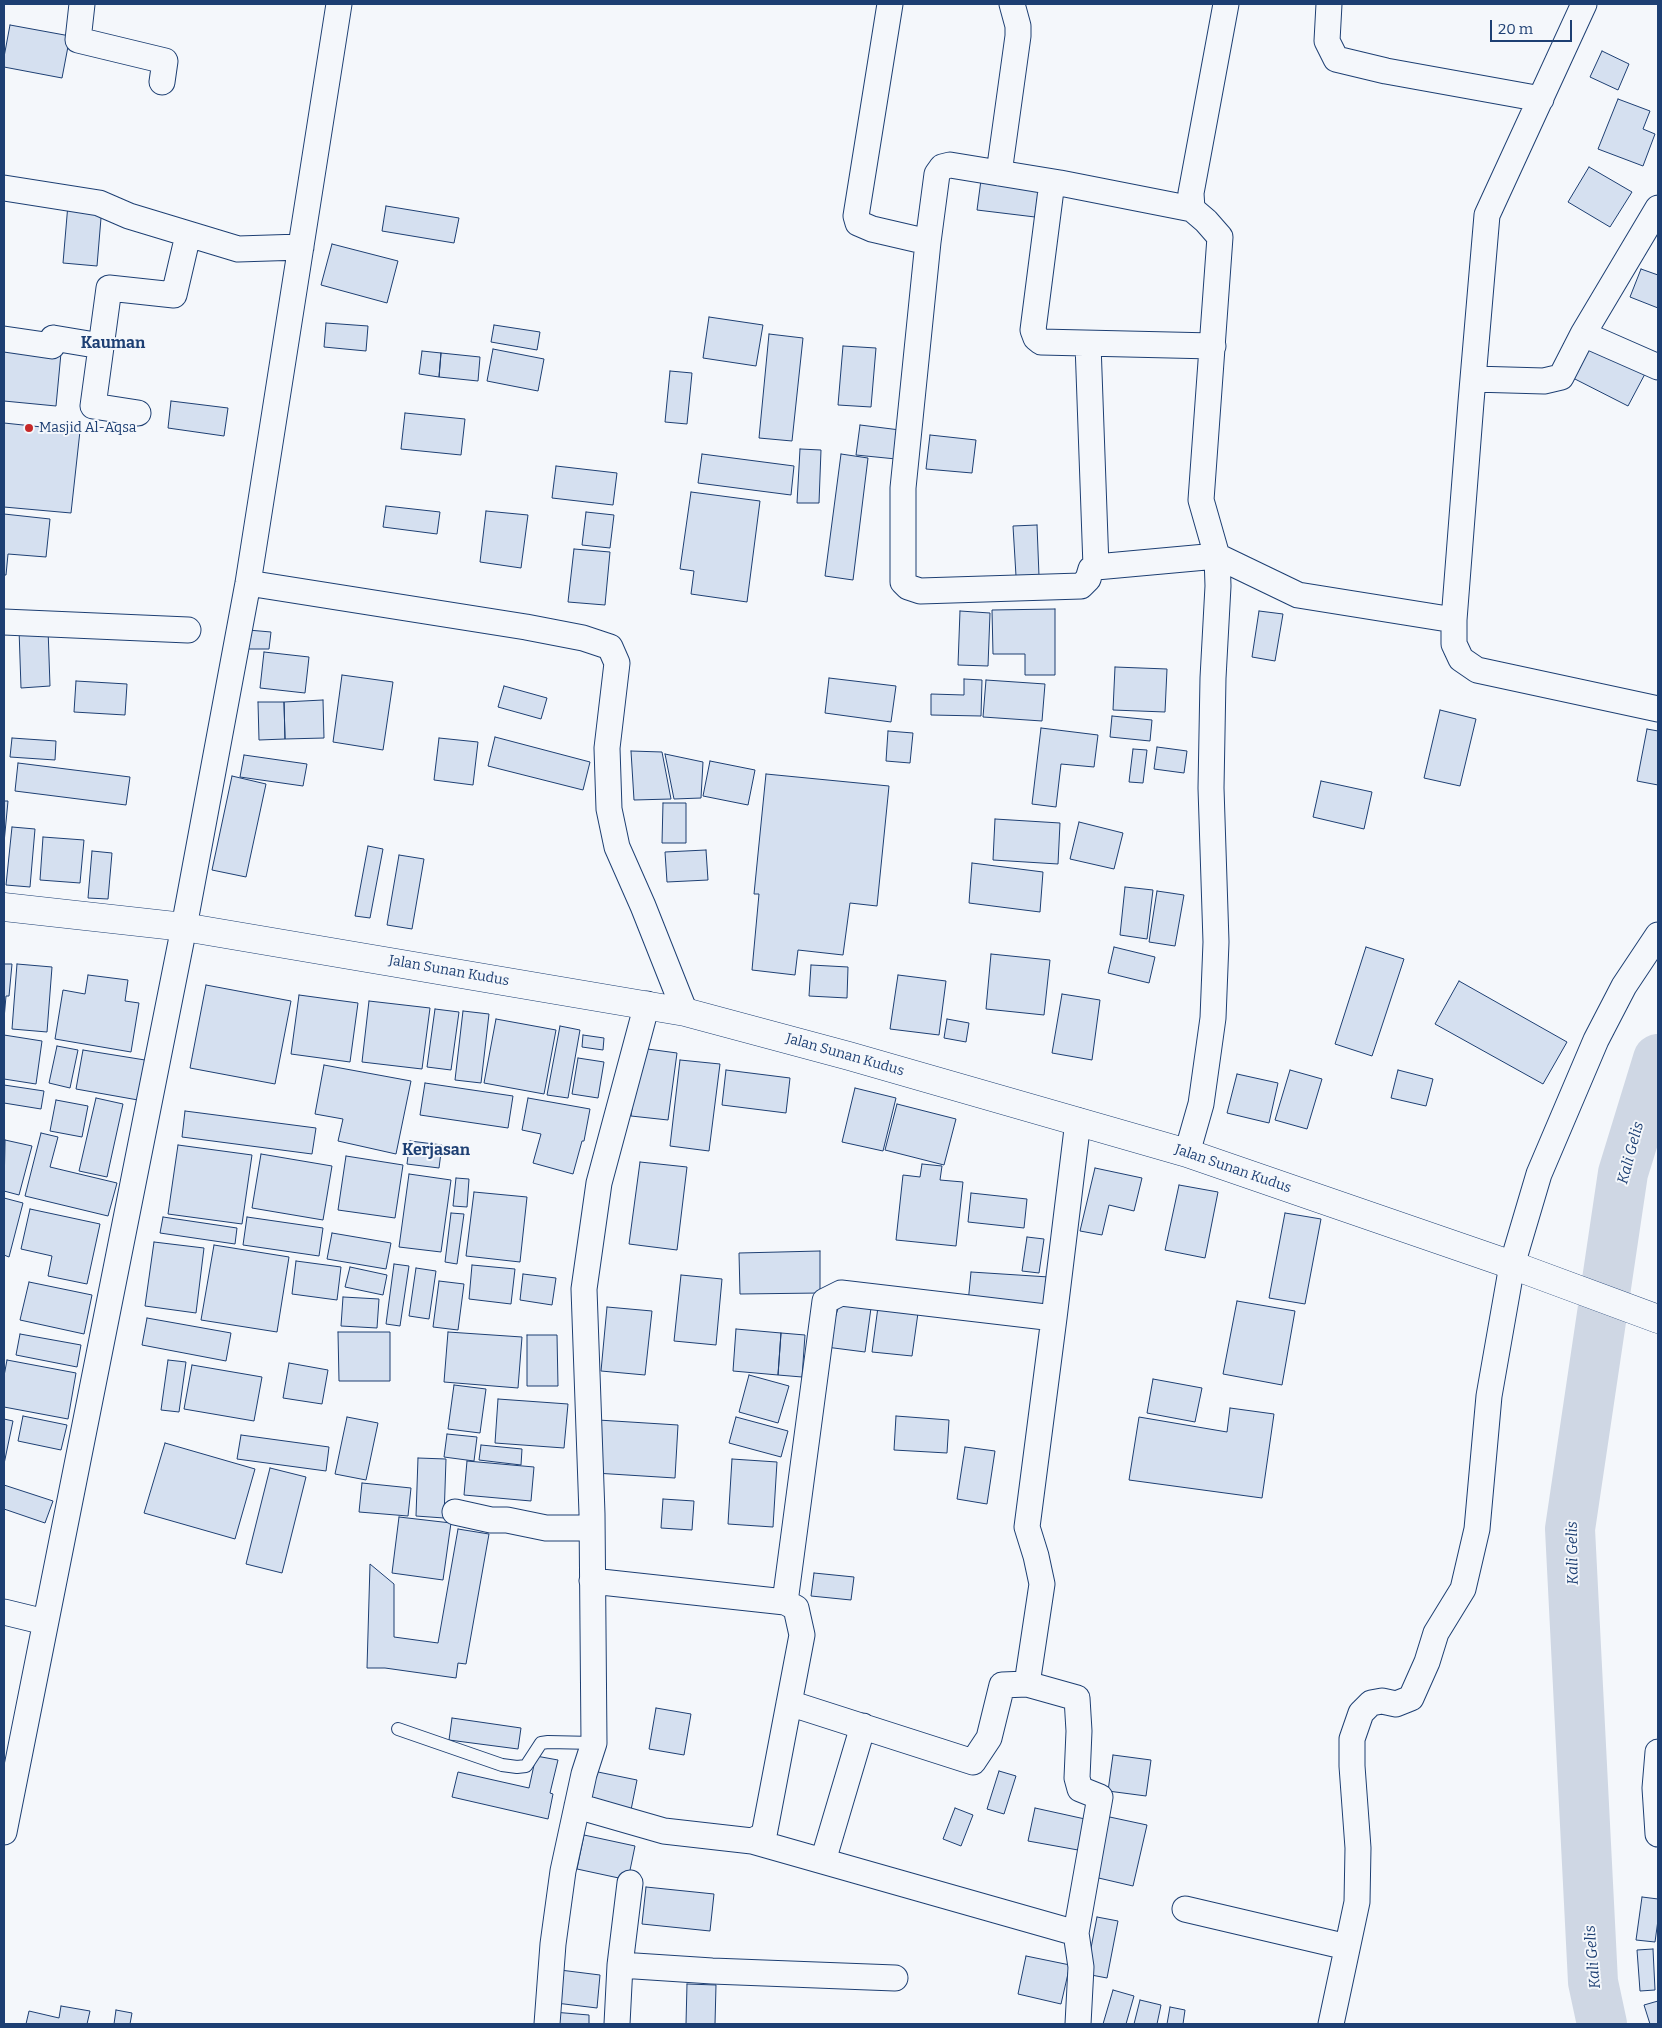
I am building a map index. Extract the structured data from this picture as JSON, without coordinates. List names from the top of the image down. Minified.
{"streets":{"main road":["Jalan Sunan Kudus"]},"districts":["Kauman","Kerjasan"],"water":["Kali Gelis"],"places":["Masjid Al-Aqsa"],"scale_bar":"20 m"}
